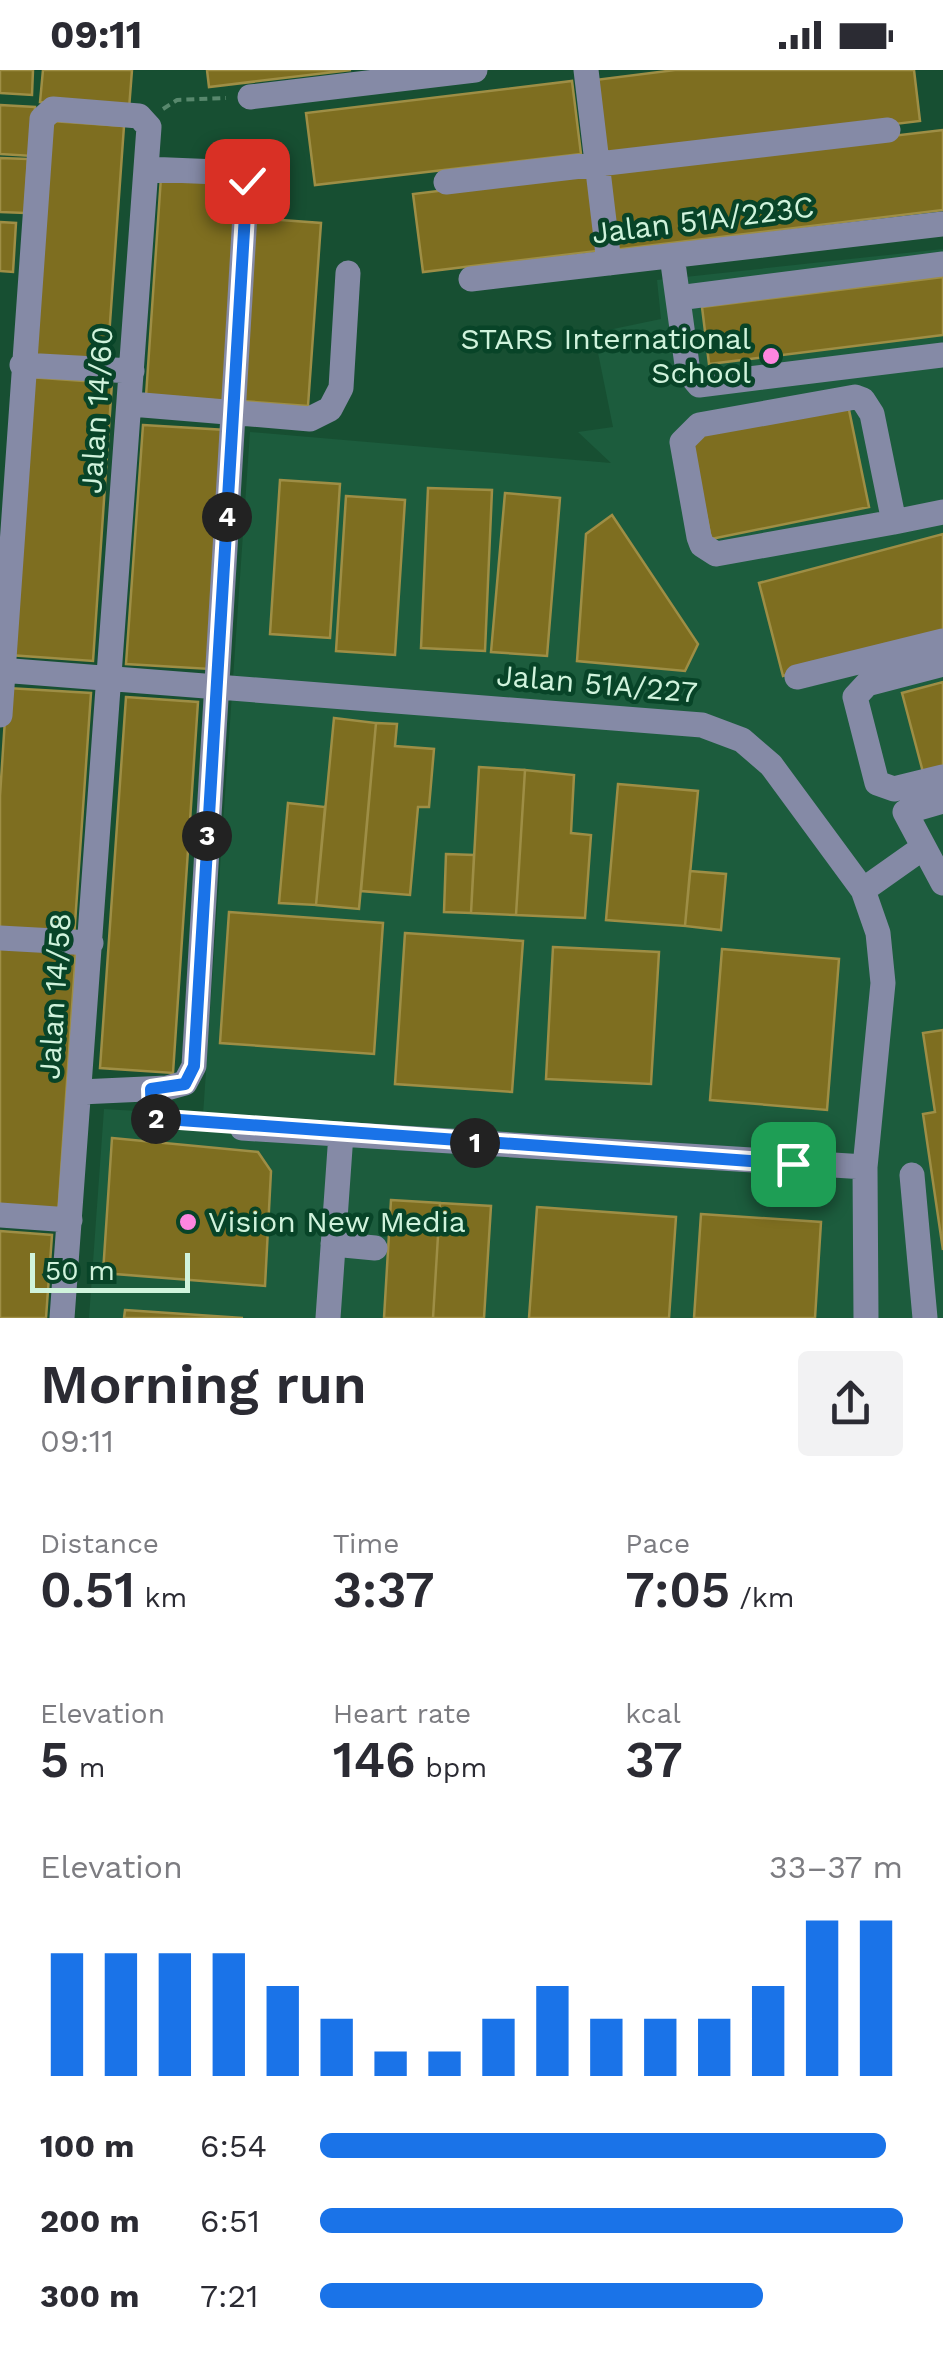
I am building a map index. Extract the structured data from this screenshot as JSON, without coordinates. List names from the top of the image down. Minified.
{"streets":{"street":["Jalan 51A/223C","Jalan 14/60","Jalan 51A/227","Jalan 14/58"]},"crossings":[["Jalan 14/60","Jalan 51A/227"],["Jalan 14/60","Jalan 14/58"],["Jalan 51A/227","Jalan 14/58"]],"places":["STARS International School","Vision New Media"],"scale_bar":"50 m","page":{"status":"09:11","pins":["4","3","2","1"],"scale":"50 m","heading":["Morning run","09:11"],"stats":[["Distance","0.51 km"],["Time","3:37"],["Pace","7:05 /km"],["Elevation","5 m"],["Heart rate","146 bpm"],["kcal","37"]],"chart":["Elevation","33–37 m"],"list":[{"name":"100 m","note":"6:54"},{"name":"200 m","note":"6:51"},{"name":"300 m","note":"7:21"}]}}
